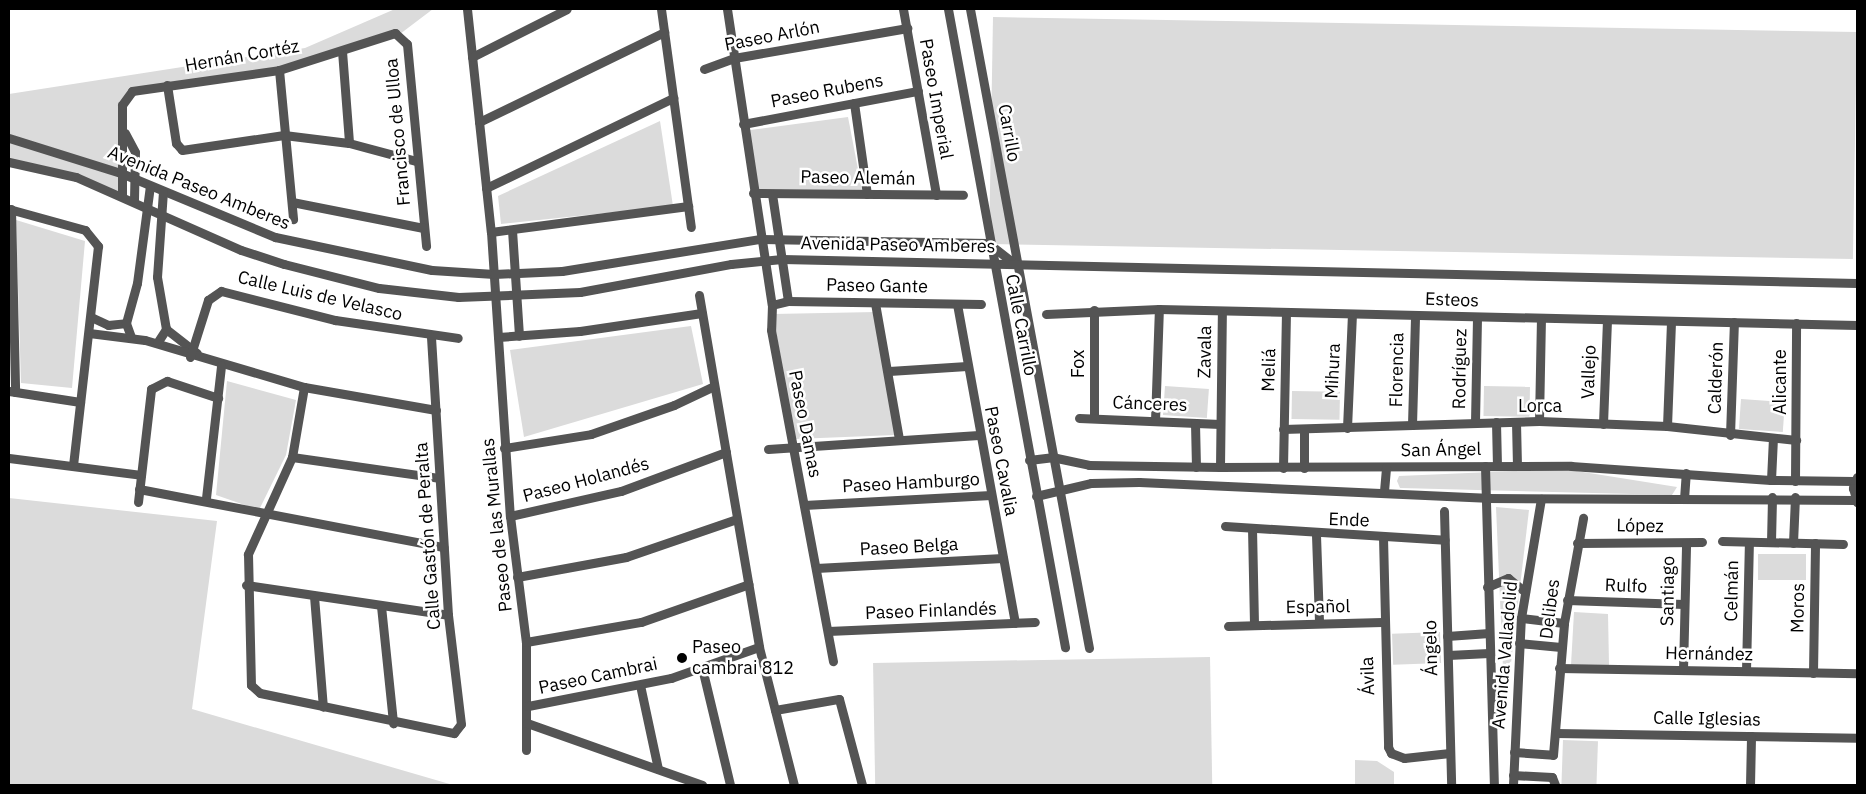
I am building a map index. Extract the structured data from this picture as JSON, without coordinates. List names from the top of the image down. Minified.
{"streets":{"street":["Paseo Arlón","Hernán Cortéz","Paseo Rubens","Paseo Imperial","Francisco de Ulloa","Carrillo","Paseo Alemán","Avenida Paseo Amberes","Paseo Gante","Calle Luis de Velasco","Esteos","Calle Carrillo","Zavala","Fox","Rodríguez","Meliá","Florencia","Mihura","Vallejo","Calderón","Alicante","Cánceres","Lorca","Paseo Damas","San Ángel","Paseo Cavalia","Paseo Holandés","Paseo Hamburgo","Ende","Paseo de las Murallas","López","Calle Gastón de Peralta","Paseo Belga","Rulfo","Santiago","Celmán","Español","Moros","Delibes","Paseo Finlandés","Ángelo","Hernández","Avenida Valladolid","Paseo Cambrai","Ávila","Calle Iglesias"]},"crossings":[["Paseo Arlón","Paseo Imperial"],["Paseo Arlón","Paseo Damas"],["Hernán Cortéz","Francisco de Ulloa"],["Paseo Rubens","Paseo Imperial"],["Paseo Rubens","Paseo Damas"],["Paseo Imperial","Paseo Alemán"],["Carrillo","Avenida Paseo Amberes"],["Carrillo","Calle Carrillo"],["Paseo Alemán","Paseo Damas"],["Avenida Paseo Amberes","Calle Carrillo"],["Avenida Paseo Amberes","Paseo Damas"],["Avenida Paseo Amberes","Paseo de las Murallas"],["Paseo Gante","Paseo Damas"],["Paseo Gante","Paseo Cavalia"],["Calle Luis de Velasco","Calle Gastón de Peralta"],["Esteos","Zavala"],["Esteos","Fox"],["Esteos","Rodríguez"],["Esteos","Meliá"],["Esteos","Florencia"],["Esteos","Mihura"],["Esteos","Vallejo"],["Esteos","Calderón"],["Esteos","Alicante"],["Calle Carrillo","San Ángel"],["Zavala","Cánceres"],["Zavala","San Ángel"],["Fox","Cánceres"],["Rodríguez","Lorca"],["Meliá","Lorca"],["Meliá","San Ángel"],["Florencia","Lorca"],["Mihura","Lorca"],["Vallejo","Lorca"],["Calderón","Lorca"],["Alicante","Lorca"],["Alicante","San Ángel"],["Paseo Damas","Paseo Hamburgo"],["Paseo Damas","Paseo Belga"],["Paseo Damas","Paseo Finlandés"],["San Ángel","Avenida Valladolid"],["Paseo Cavalia","Paseo Hamburgo"],["Paseo Cavalia","Paseo Belga"],["Paseo Cavalia","Paseo Finlandés"],["Paseo Holandés","Paseo de las Murallas"],["Ende","Ángelo"],["Ende","Ávila"],["Paseo de las Murallas","Paseo Cambrai"],["López","Santiago"],["López","Delibes"],["Rulfo","Santiago"],["Rulfo","Delibes"],["Santiago","Hernández"],["Celmán","Hernández"],["Español","Ávila"],["Moros","Hernández"],["Delibes","Hernández"],["Delibes","Avenida Valladolid"],["Delibes","Calle Iglesias"],["Ángelo","Ávila"]],"places":["Paseo cambrai 812"]}
